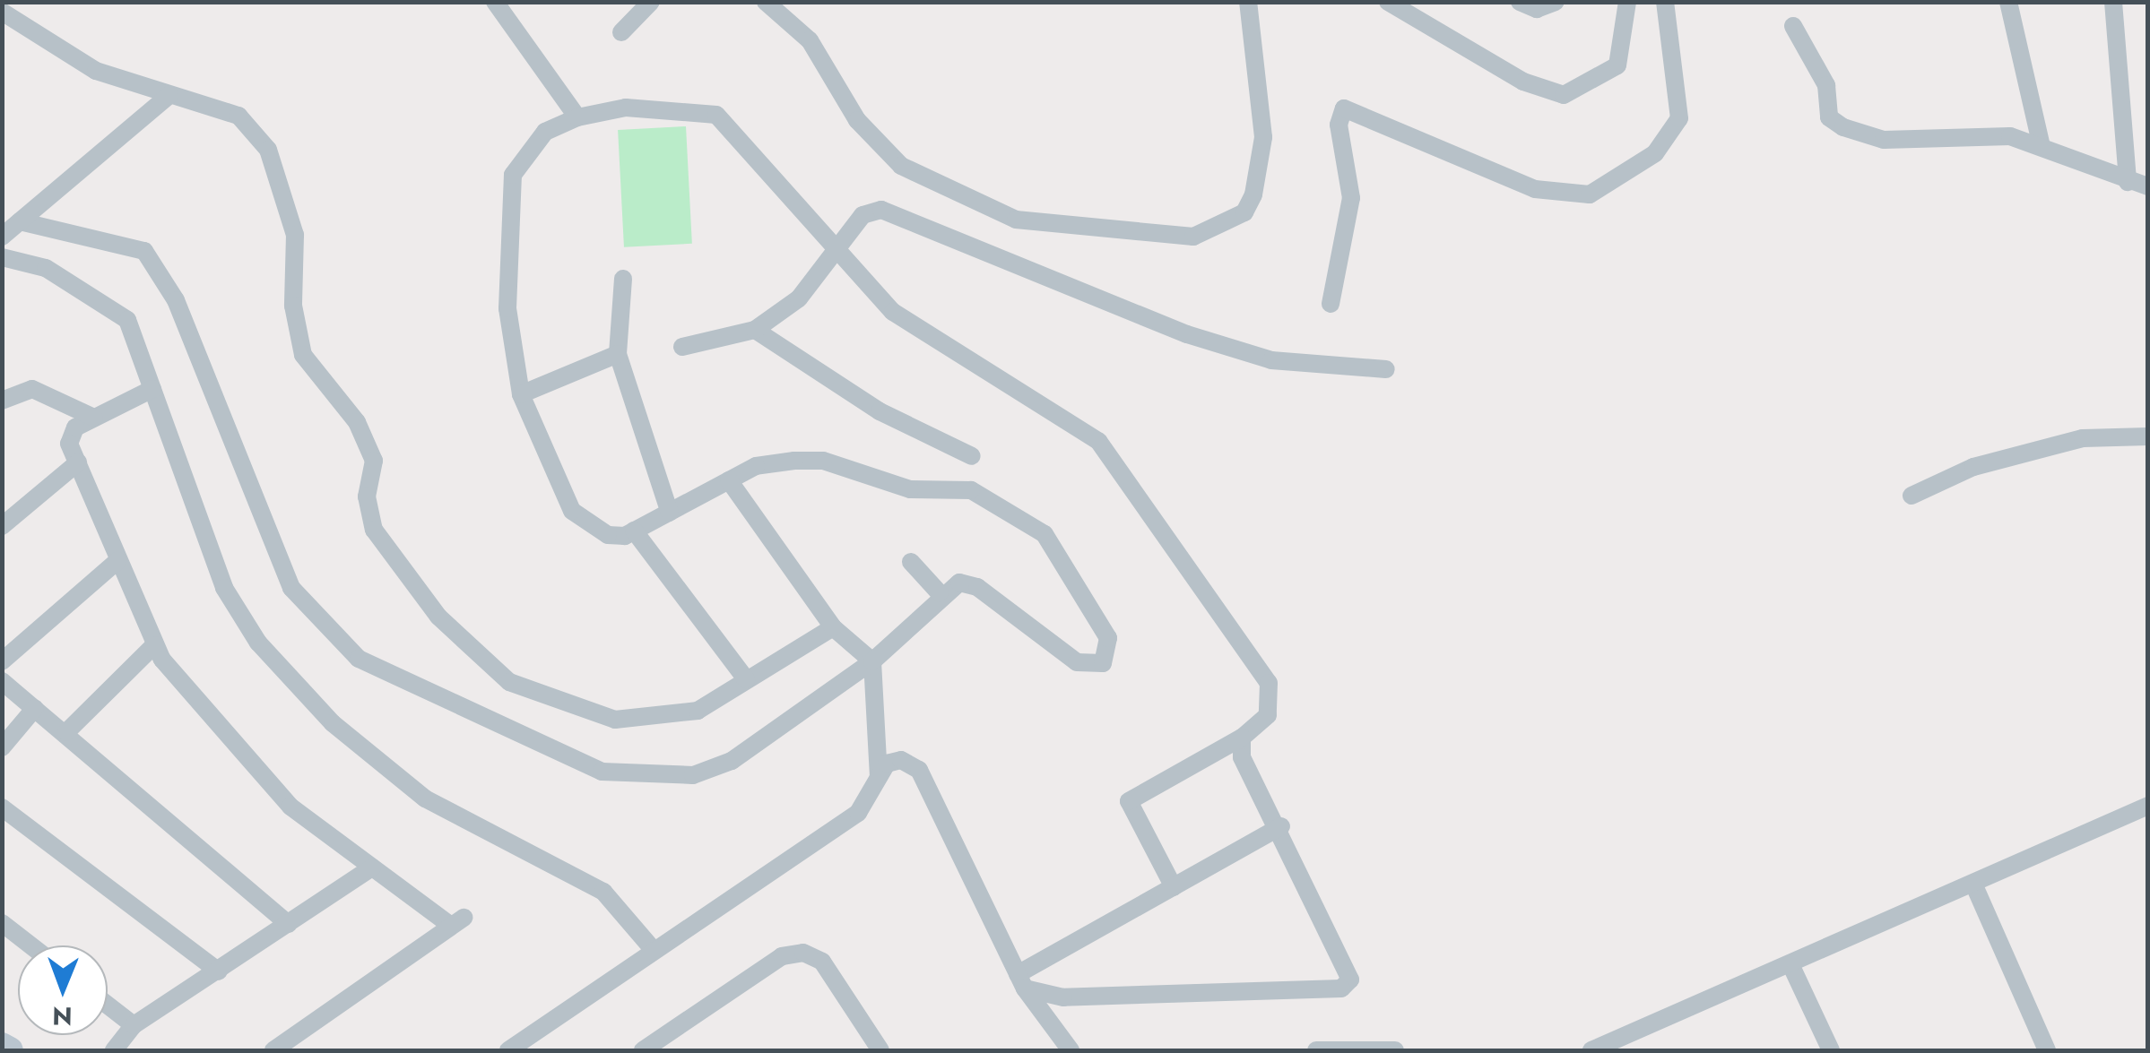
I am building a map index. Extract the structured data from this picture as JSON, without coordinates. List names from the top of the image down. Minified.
{"north":"bottom"}
